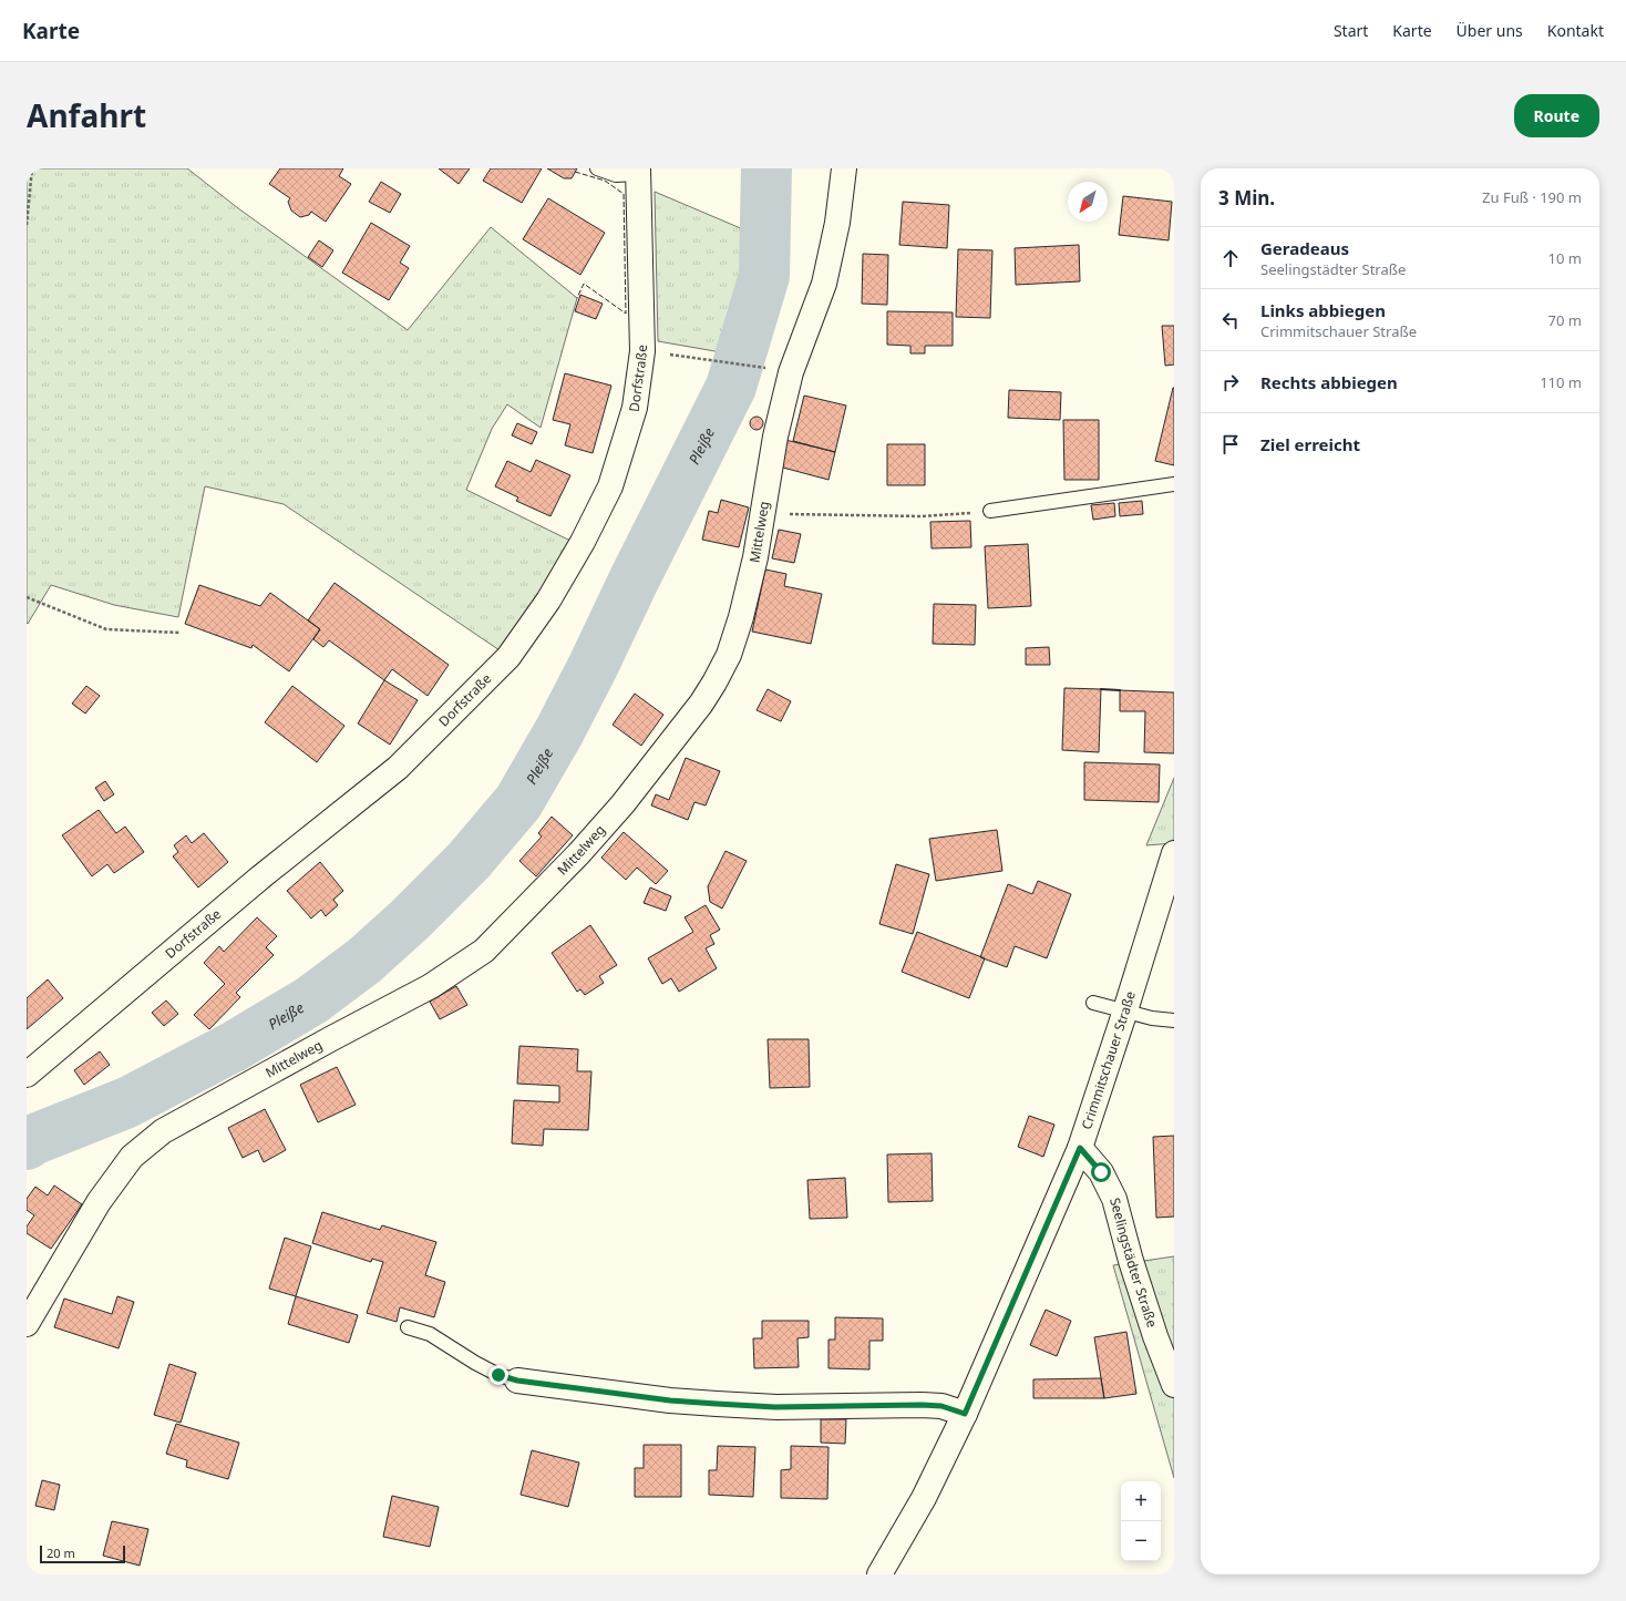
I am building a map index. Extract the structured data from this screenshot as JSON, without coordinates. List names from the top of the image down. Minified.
{"streets":{"street":["Dorfstraße","Mittelweg","Crimmitschauer Straße","Seelingstädter Straße"]},"crossings":[["Crimmitschauer Straße","Seelingstädter Straße"]],"water":["Pleiße"],"scale_bar":"20 m","north":"bottom left","page":{"header":"Karte","nav":["Start","Karte","Über uns","Kontakt"],"title":"Anfahrt","buttons":"Route","heading":["3 Min.","Zu Fuß · 190 m"],"list":[["Geradeaus","Seelingstädter Straße","10 m"],["Links abbiegen","Crimmitschauer Straße","70 m"],["Rechts abbiegen","110 m"],"Ziel erreicht"],"map_buttons":["+","−"],"scale":"20 m"}}
